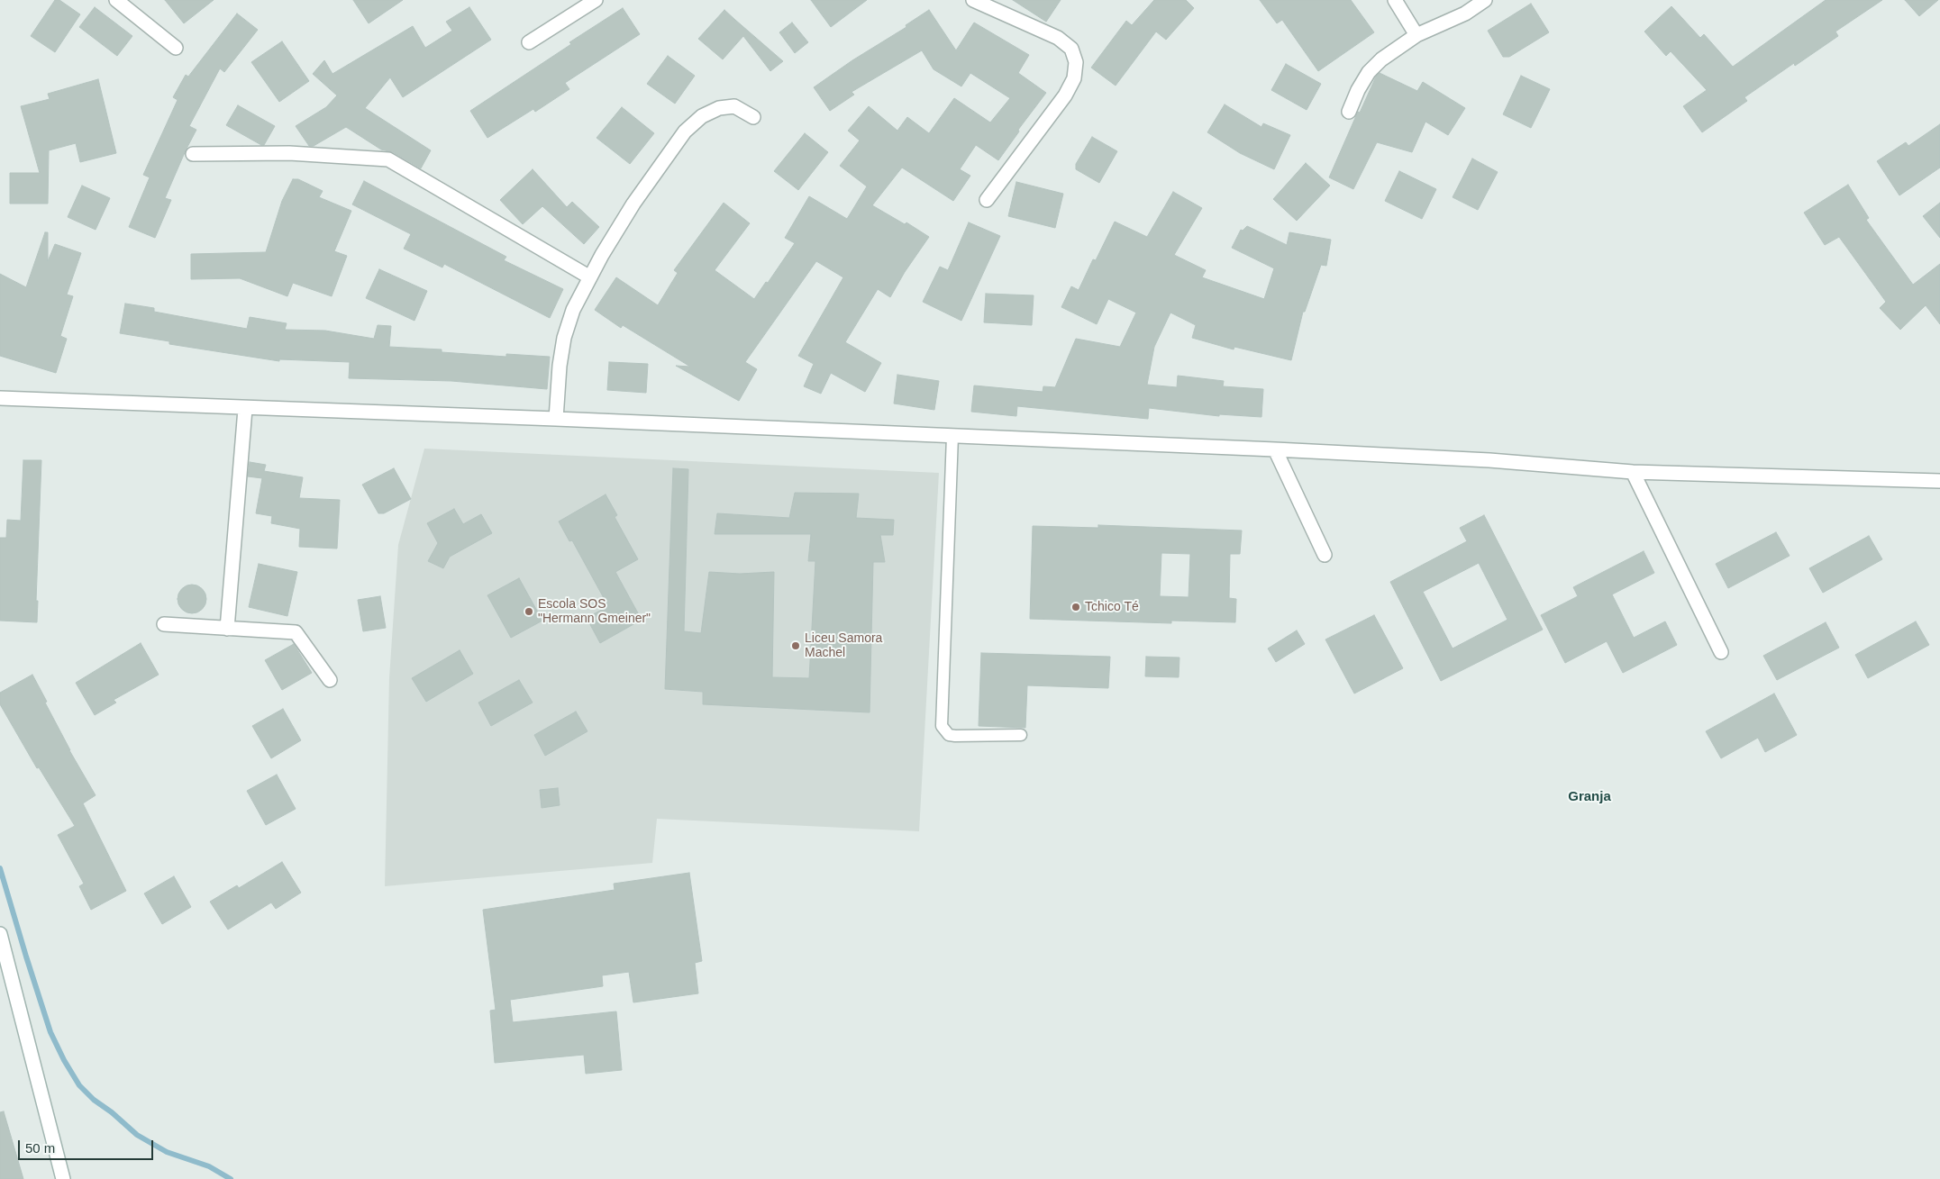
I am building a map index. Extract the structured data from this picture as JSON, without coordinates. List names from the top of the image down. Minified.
{"districts":["Granja"],"places":["Tchico Té","Escola SOS \"Hermann Gmeiner\"","Liceu Samora Machel"],"scale_bar":"50 m"}
